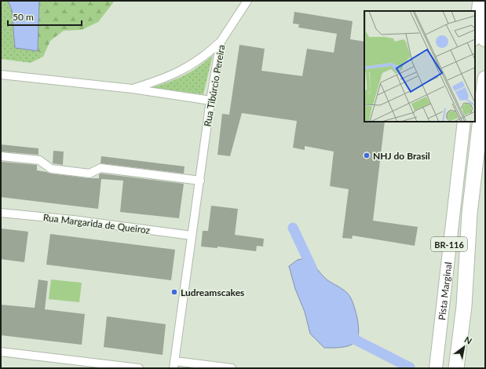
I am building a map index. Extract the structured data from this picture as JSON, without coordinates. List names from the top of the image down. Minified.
{"streets":{"highway":["BR-116"],"main road":["Pista Marginal"],"street":["Rua Tibúrcio Pereira","Rua Margarida de Queiroz"]},"crossings":[["Rua Tibúrcio Pereira","Rua Margarida de Queiroz"]],"places":["NHJ do Brasil","Ludreamscakes"],"scale_bar":"50 m","north":"top right"}
